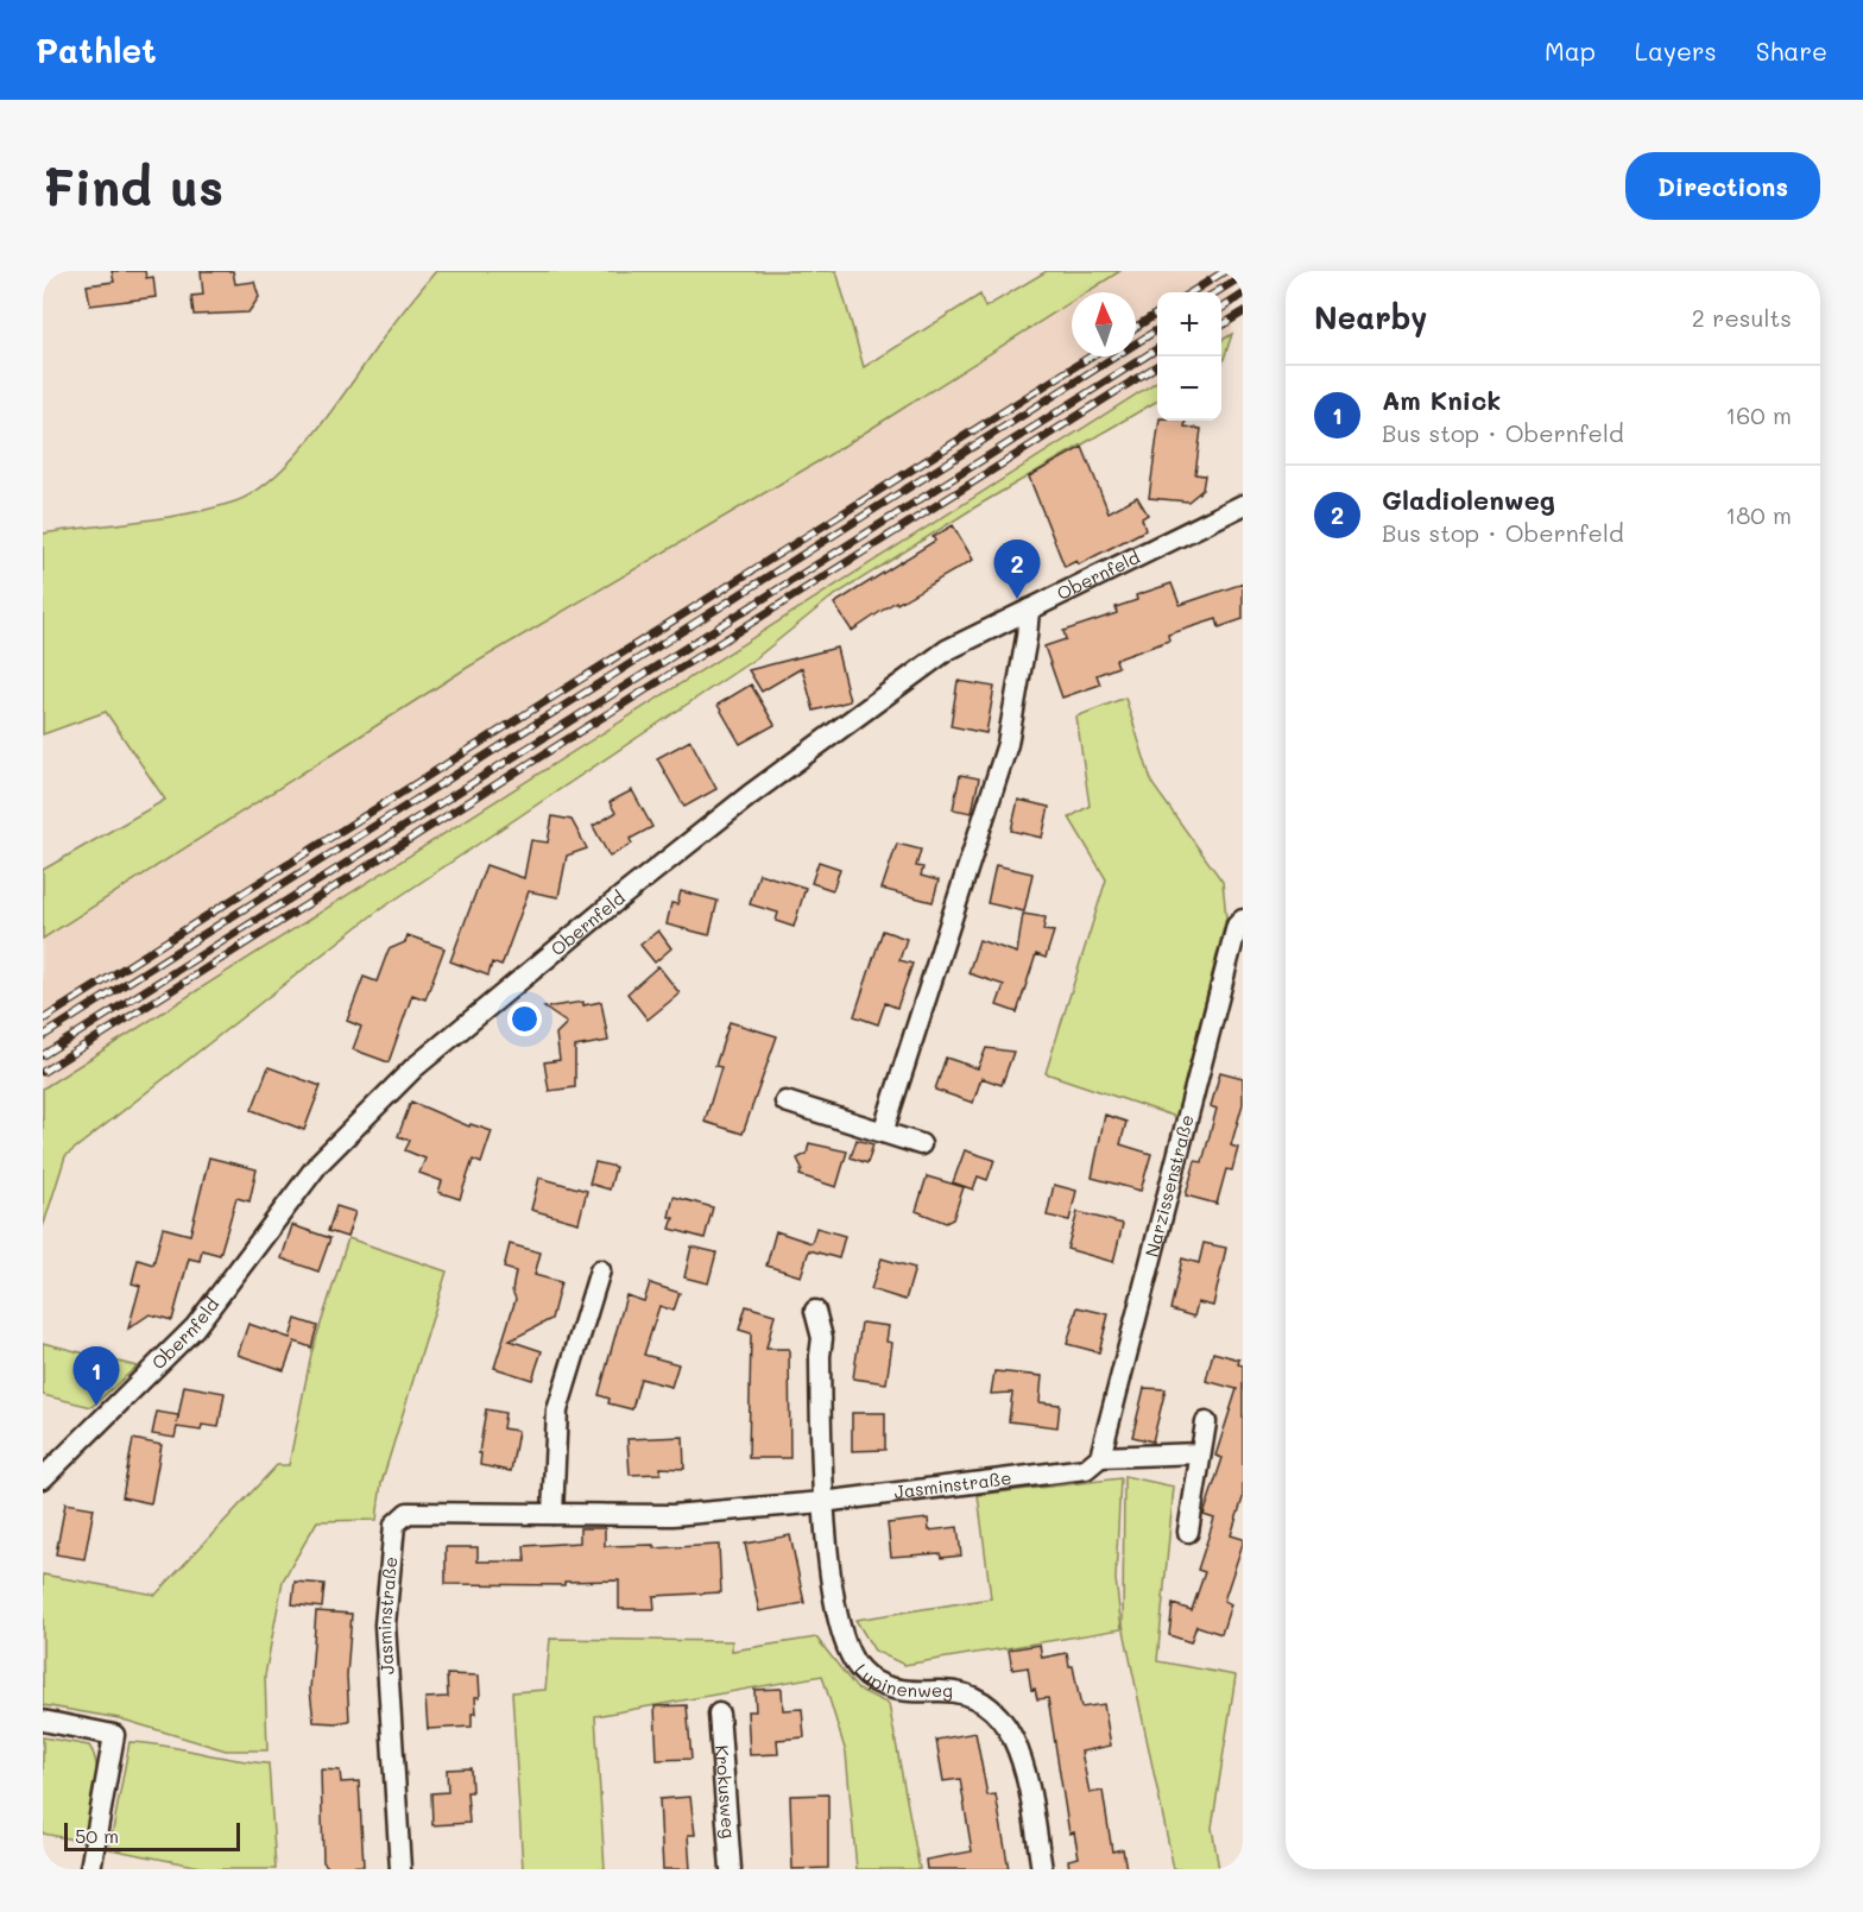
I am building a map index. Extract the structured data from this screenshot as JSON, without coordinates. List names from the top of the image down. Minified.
{"streets":{"street":["Obernfeld","Narzissenstraße","Jasminstraße","Lupinenweg","Krokusweg"]},"crossings":[["Narzissenstraße","Jasminstraße"],["Jasminstraße","Lupinenweg"]],"scale_bar":"50 m","north":"top","page":{"header":"Pathlet","nav":["Map","Layers","Share"],"buttons":"Directions","title":"Find us","heading":["Nearby","2 results"],"map_buttons":["+","−"],"list":[{"mark":"1","name":"Am Knick","note":"Bus stop · Obernfeld","value":"160 m"},{"mark":"2","name":"Gladiolenweg","note":"Bus stop · Obernfeld","value":"180 m"}],"pins":["2","1"],"scale":"50 m"}}
